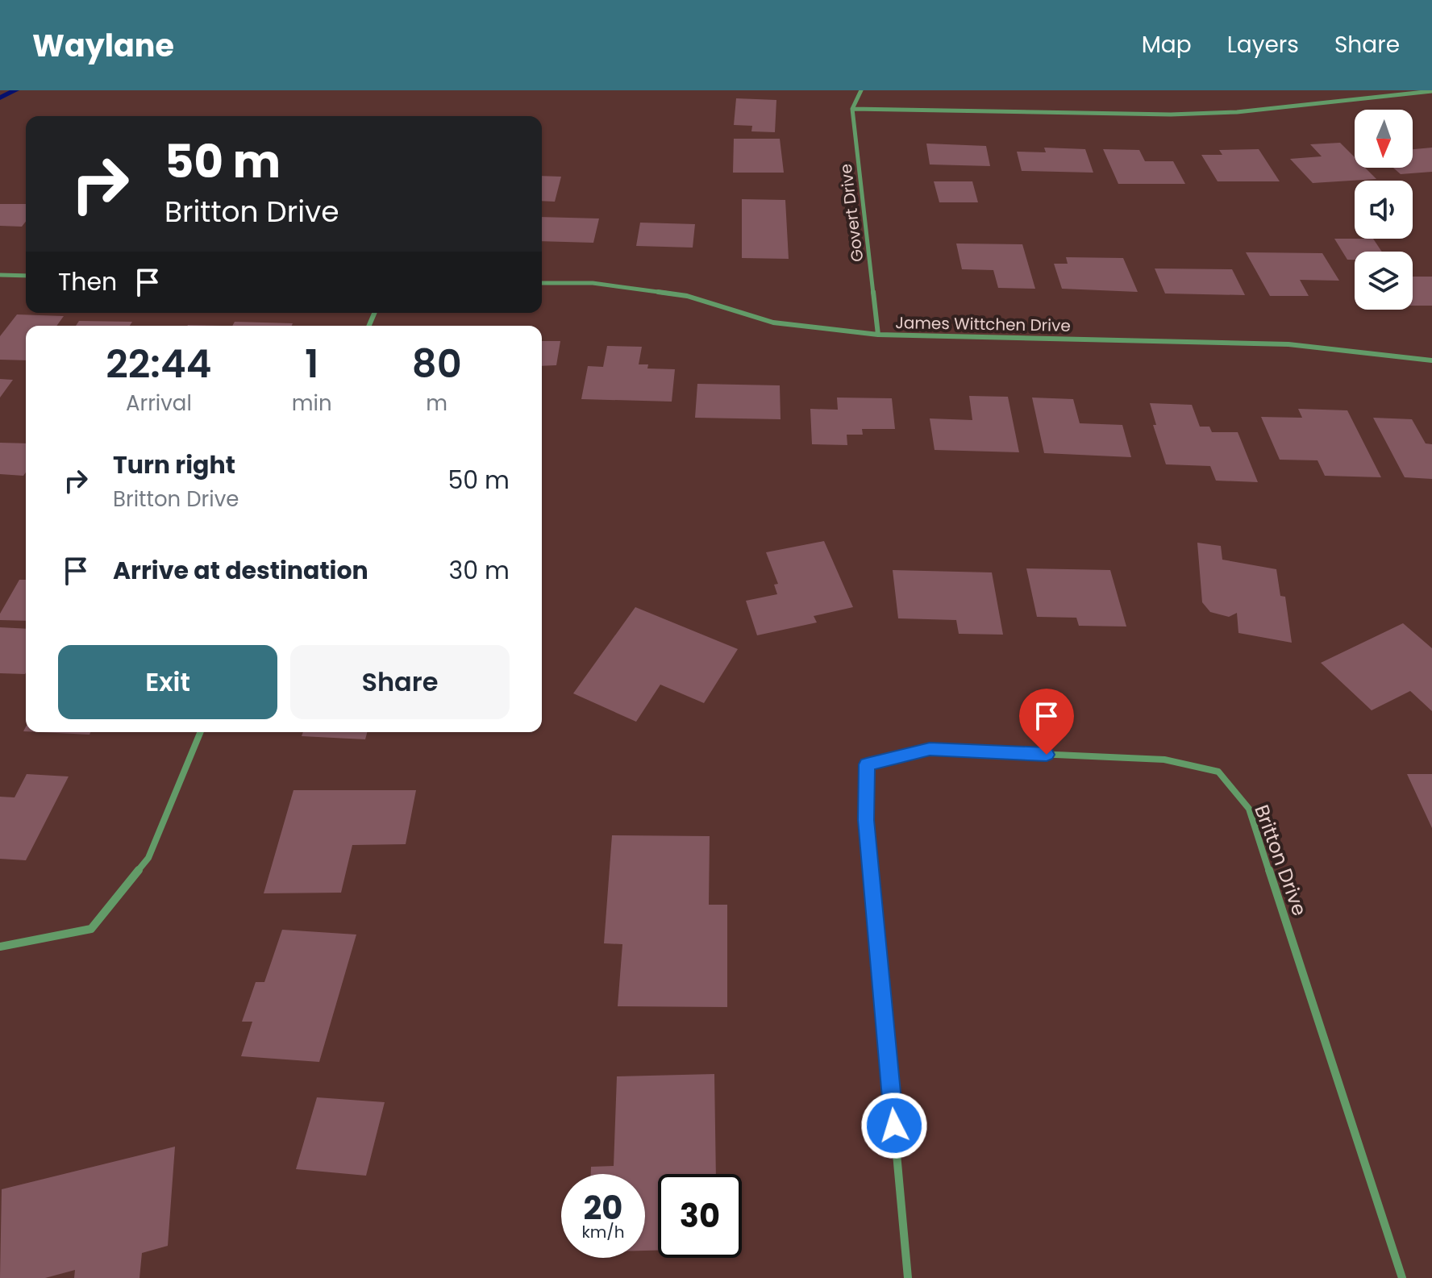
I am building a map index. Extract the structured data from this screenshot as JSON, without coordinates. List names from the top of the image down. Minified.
{"streets":{"street":["Govert Drive","James Wittchen Drive","Britton Drive"]},"crossings":[["Govert Drive","James Wittchen Drive"]],"north":"bottom","page":{"header":"Waylane","nav":["Map","Layers","Share"],"turn":["50 m","Britton Drive"],"then":"Then","eta":["22:44","Arrival","1","min","80","m"],"list":[{"name":"Turn right","note":"Britton Drive","value":"50 m"},{"name":"Arrive at destination","value":"30 m"}],"buttons":["Exit","Share"],"speed":"20 km/h","limit":"30"}}
